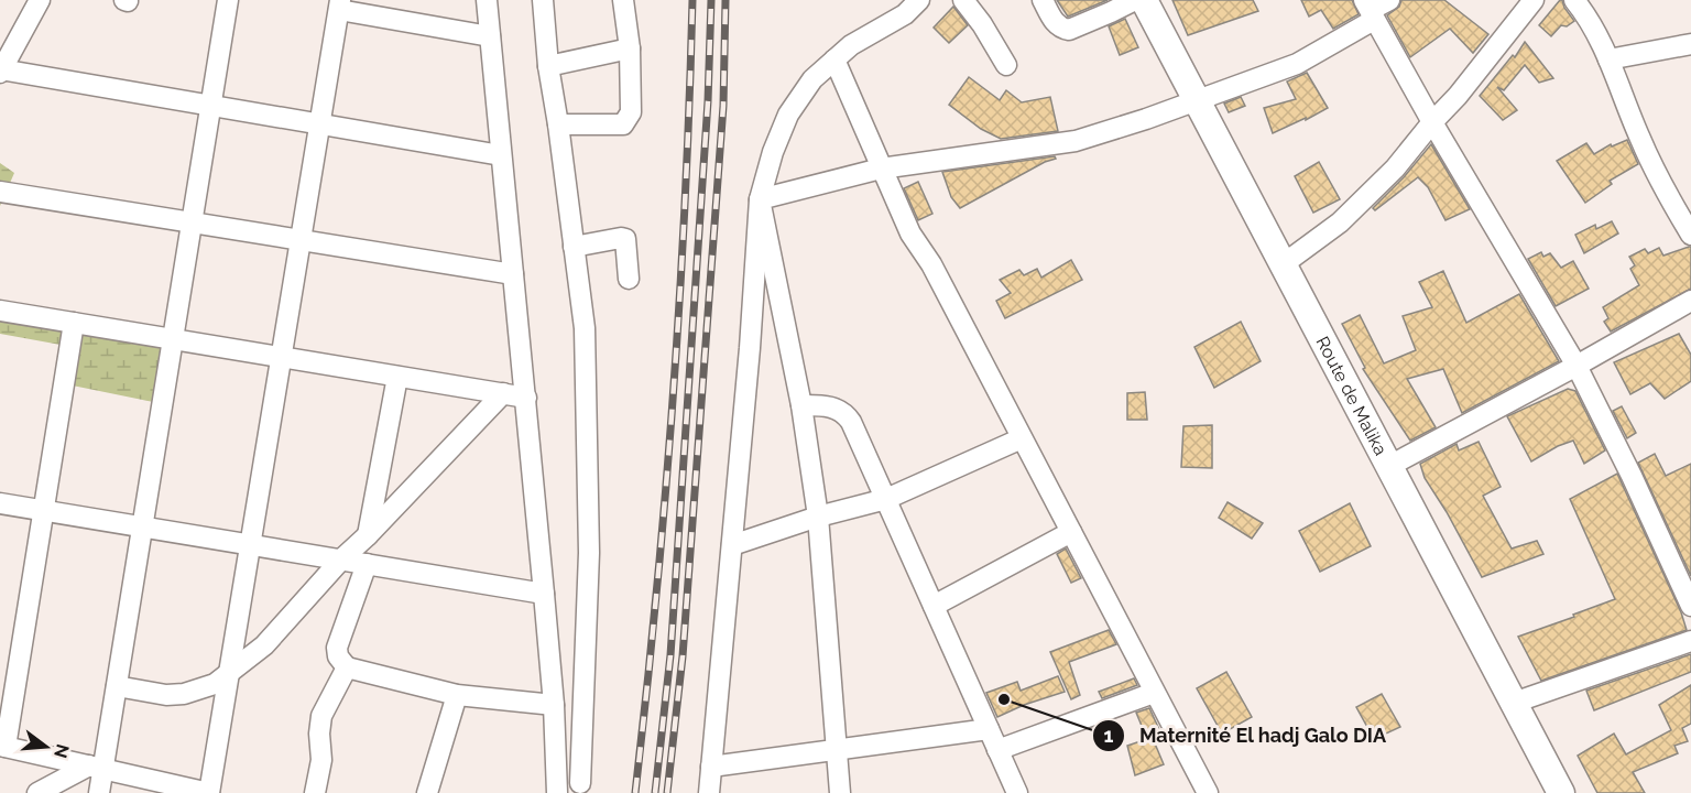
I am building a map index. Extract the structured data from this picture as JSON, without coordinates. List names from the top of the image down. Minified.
{"streets":{"main road":["Route de Malika"]},"places":["Maternité El hadj Galo DIA"],"north":"right"}
